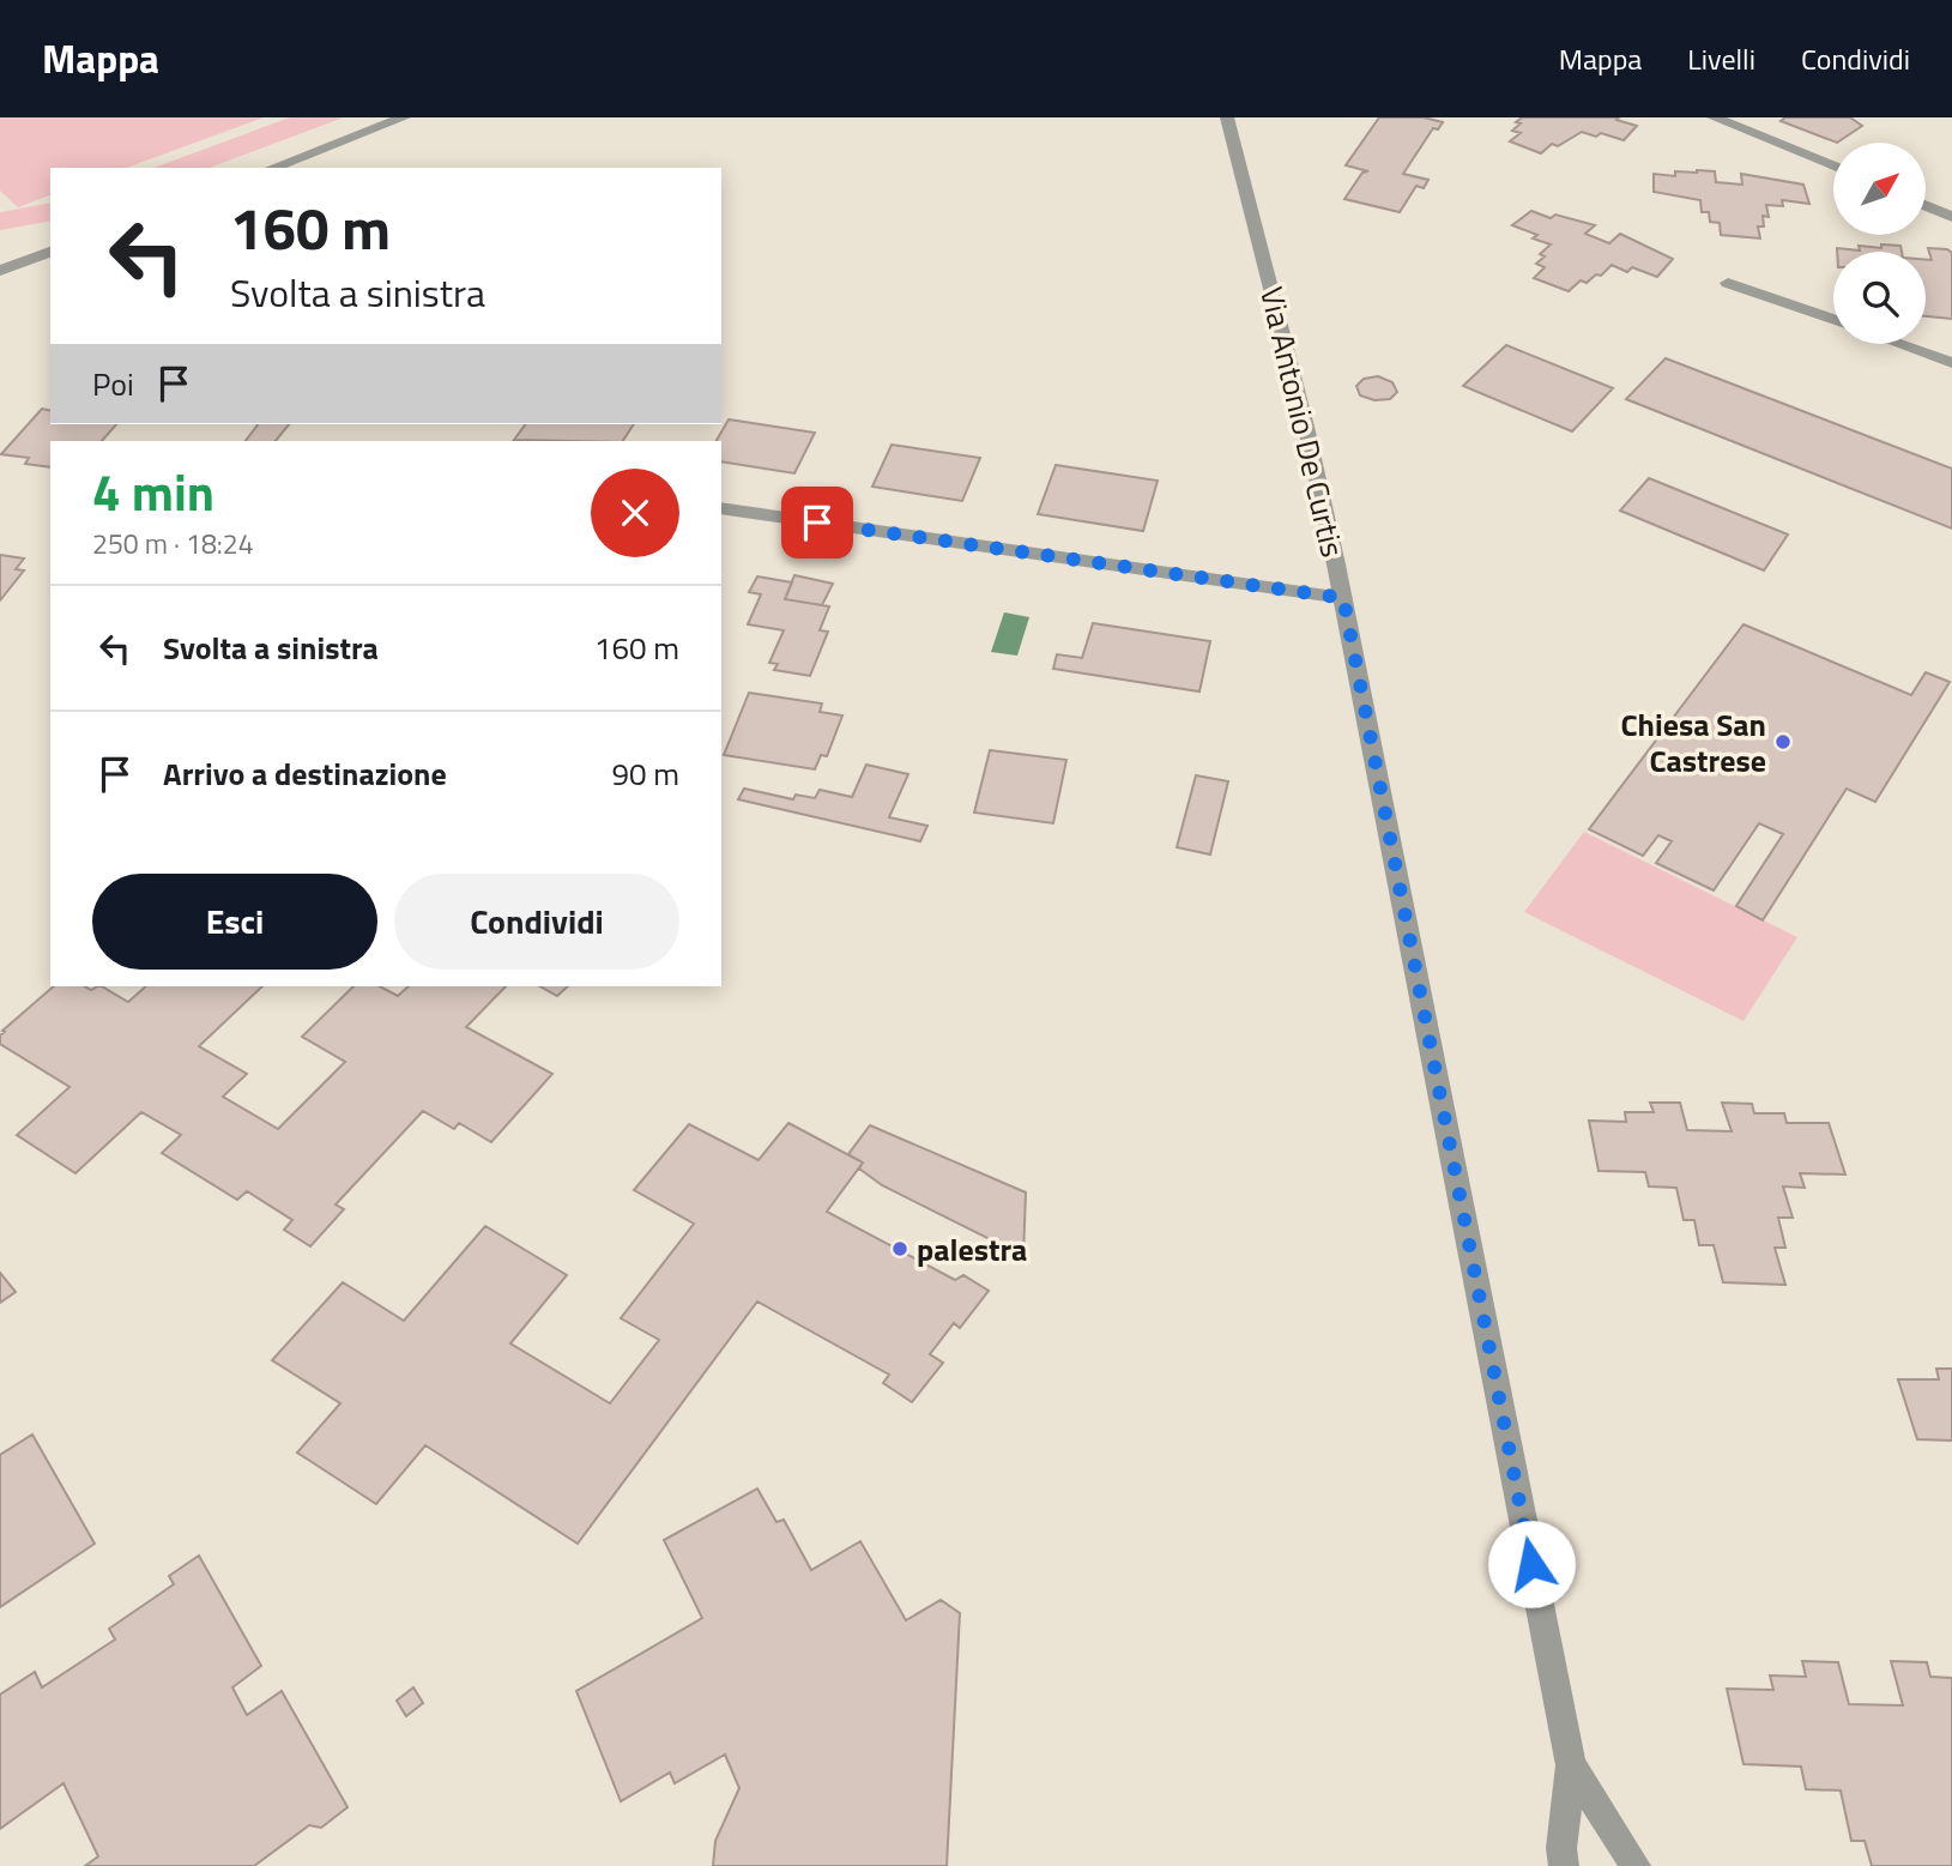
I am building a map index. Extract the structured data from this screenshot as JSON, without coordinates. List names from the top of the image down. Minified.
{"streets":{"street":["Via Antonio De Curtis"]},"places":["Chiesa San Castrese","palestra"],"north":"top right","page":{"header":"Mappa","nav":["Mappa","Livelli","Condividi"],"turn":["160 m","Svolta a sinistra"],"then":"Poi","heading":["4 min","250 m · 18:24"],"list":[{"name":"Svolta a sinistra","value":"160 m"},{"name":"Arrivo a destinazione","value":"90 m"}],"buttons":["Esci","Condividi"]}}
